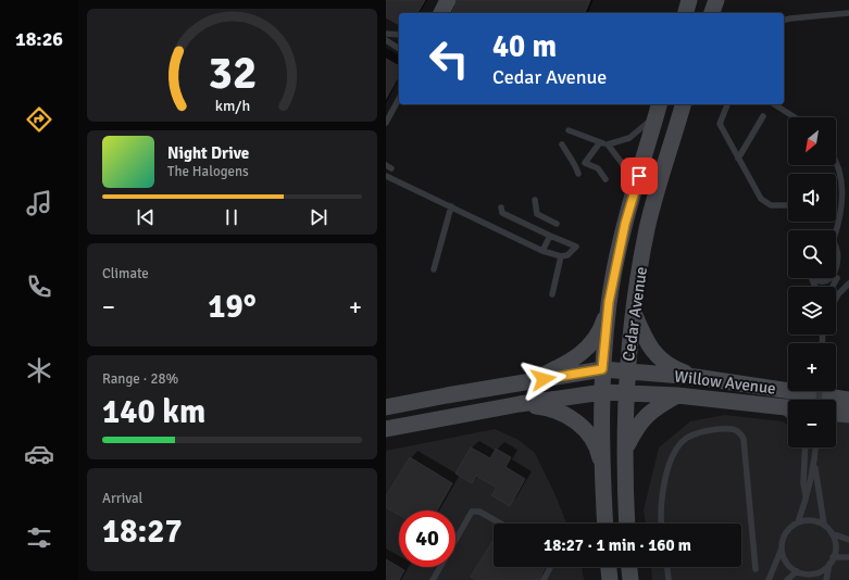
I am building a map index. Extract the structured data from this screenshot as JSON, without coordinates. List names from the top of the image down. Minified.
{"streets":{"main road":["Cedar Avenue","Willow Avenue"]},"crossings":[["Cedar Avenue","Willow Avenue"]],"north":"bottom left","page":{"tabs":"18:26","turn":["40 m","Cedar Avenue"],"map_buttons":["+","−"],"song":["Night Drive","The Halogens"],"tile":["Climate",["Range · 28%","140 km"],["Arrival","18:27"]],"heat":["−","19°","+"],"limit":"40","trip":"18:27 · 1 min · 160 m","gauge":["32","km/h"]}}
